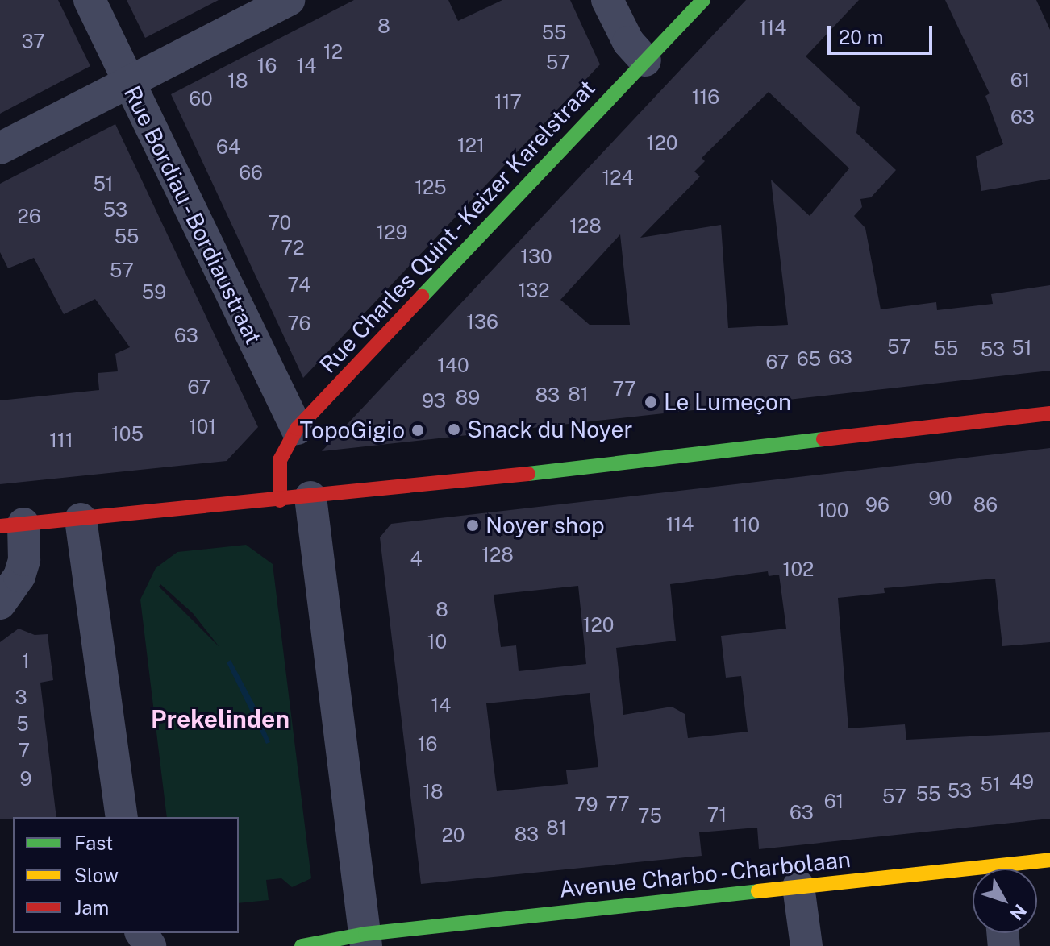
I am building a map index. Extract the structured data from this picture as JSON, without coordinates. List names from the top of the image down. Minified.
{"streets":{"street":["Rue Bordiau - Bordiaustraat","Rue Charles Quint - Keizer Karelstraat","Avenue Charbo - Charbolaan"]},"crossings":[["Rue Bordiau - Bordiaustraat","Rue Charles Quint - Keizer Karelstraat"]],"districts":["Prekelinden"],"places":["Le Lumeçon","Snack du Noyer","TopoGigio","Noyer shop"],"house_numbers":["8","114","55","37","12","57","16","14","61","18","116","60","117","63","120","121","64","66","124","51","125","53","26","70","128","129","55","72","130","57","74","132","59","136","76","63","57","51","55","53","63","65","67","140","67","77","81","83","89","93","101","105","111","90","96","86","100","114","110","128","4","102","8","120","10","1","3","14","5","16","7","9","49","51","53","18","55","57","61","77","79","63","71","75","81","83","20"],"legend":["Fast","Slow","Jam"],"scale_bar":"20 m","north":"bottom right"}
